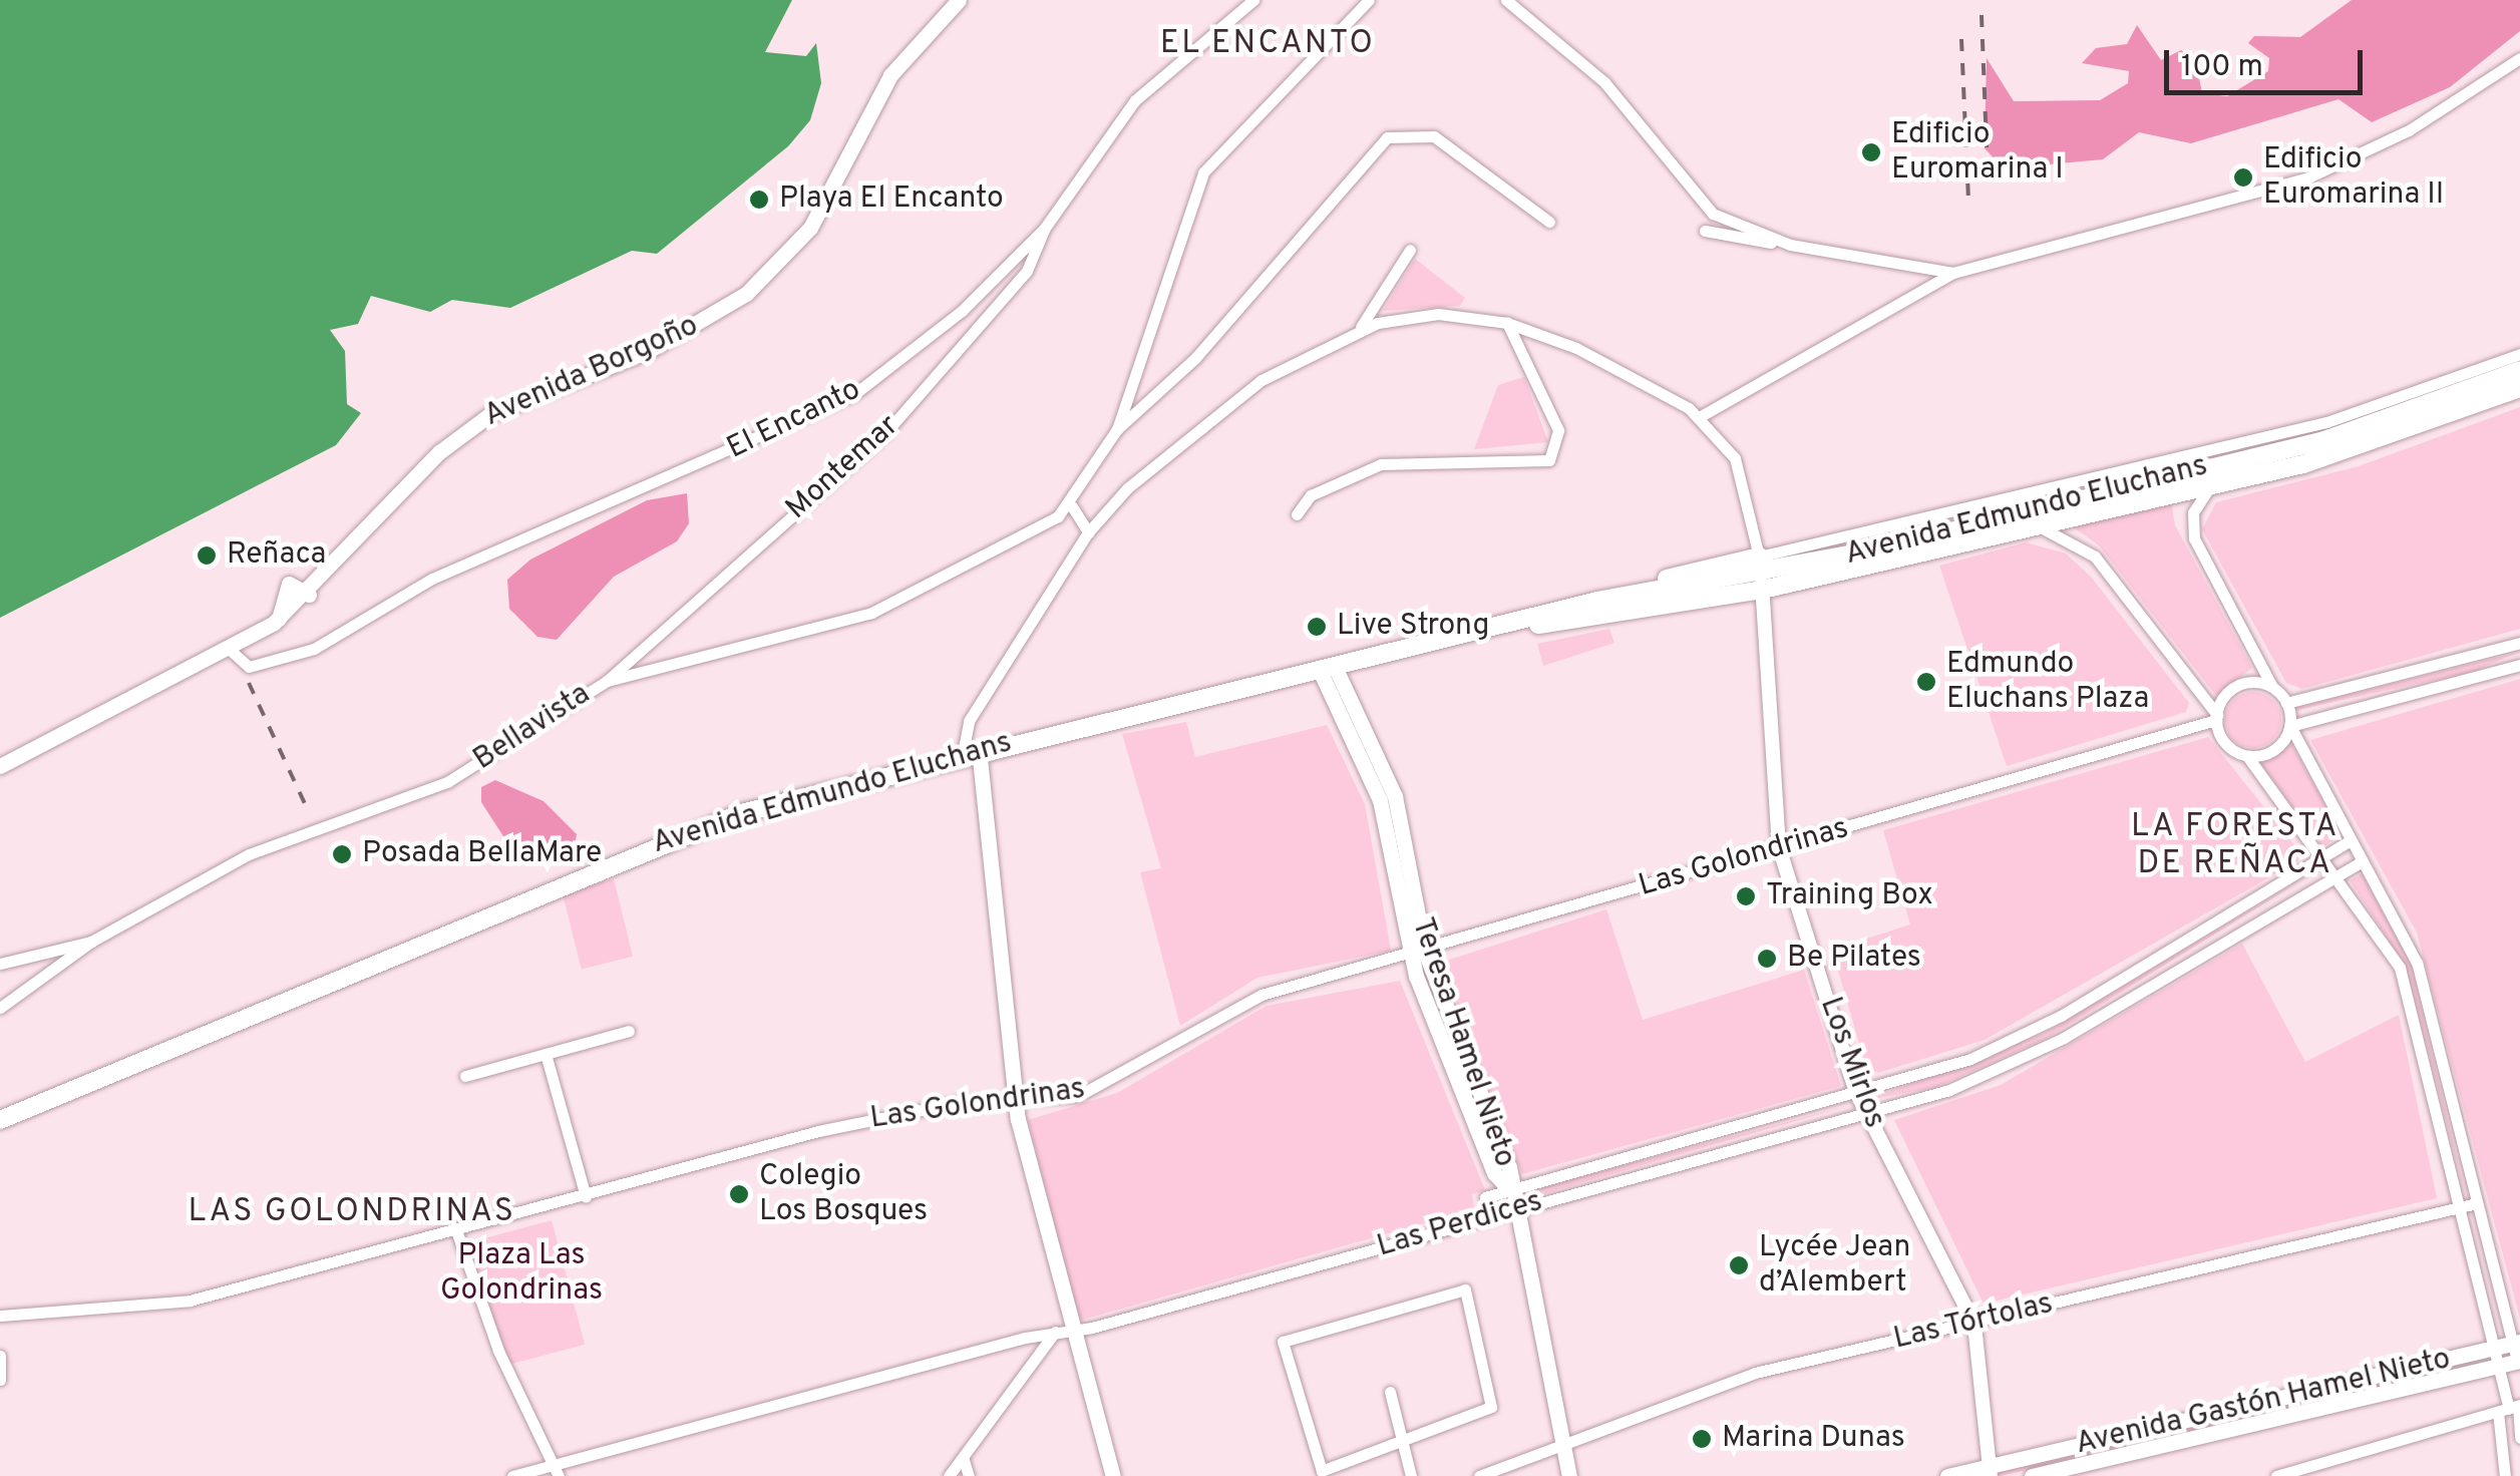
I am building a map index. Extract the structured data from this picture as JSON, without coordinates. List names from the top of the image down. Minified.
{"streets":{"main road":["Avenida Borgoño","Avenida Edmundo Eluchans","Teresa Hamel Nieto","Avenida Gastón Hamel Nieto"],"street":["El Encanto","Montemar","Bellavista","Las Golondrinas","Los Mirlos","Las Perdices","Las Tórtolas"]},"crossings":[["Avenida Borgoño","El Encanto"],["El Encanto","Montemar"],["Montemar","Bellavista"],["Avenida Edmundo Eluchans","Teresa Hamel Nieto"],["Avenida Edmundo Eluchans","Los Mirlos"],["Las Golondrinas","Teresa Hamel Nieto"],["Las Golondrinas","Los Mirlos"],["Teresa Hamel Nieto","Las Perdices"],["Teresa Hamel Nieto","Las Tórtolas"],["Los Mirlos","Las Perdices"],["Los Mirlos","Las Tórtolas"],["Los Mirlos","Avenida Gastón Hamel Nieto"]],"districts":["EL ENCANTO","LA FORESTA DE REÑACA","LAS GOLONDRINAS"],"parks":["Plaza Las Golondrinas"],"places":["Edificio Euromarina I","Edificio Euromarina II","Playa El Encanto","Reñaca","Live Strong","Edmundo Eluchans Plaza","Posada BellaMare","Training Box","Be Pilates","Colegio Los Bosques","Lycée Jean d’Alembert","Marina Dunas"],"scale_bar":"100 m"}
